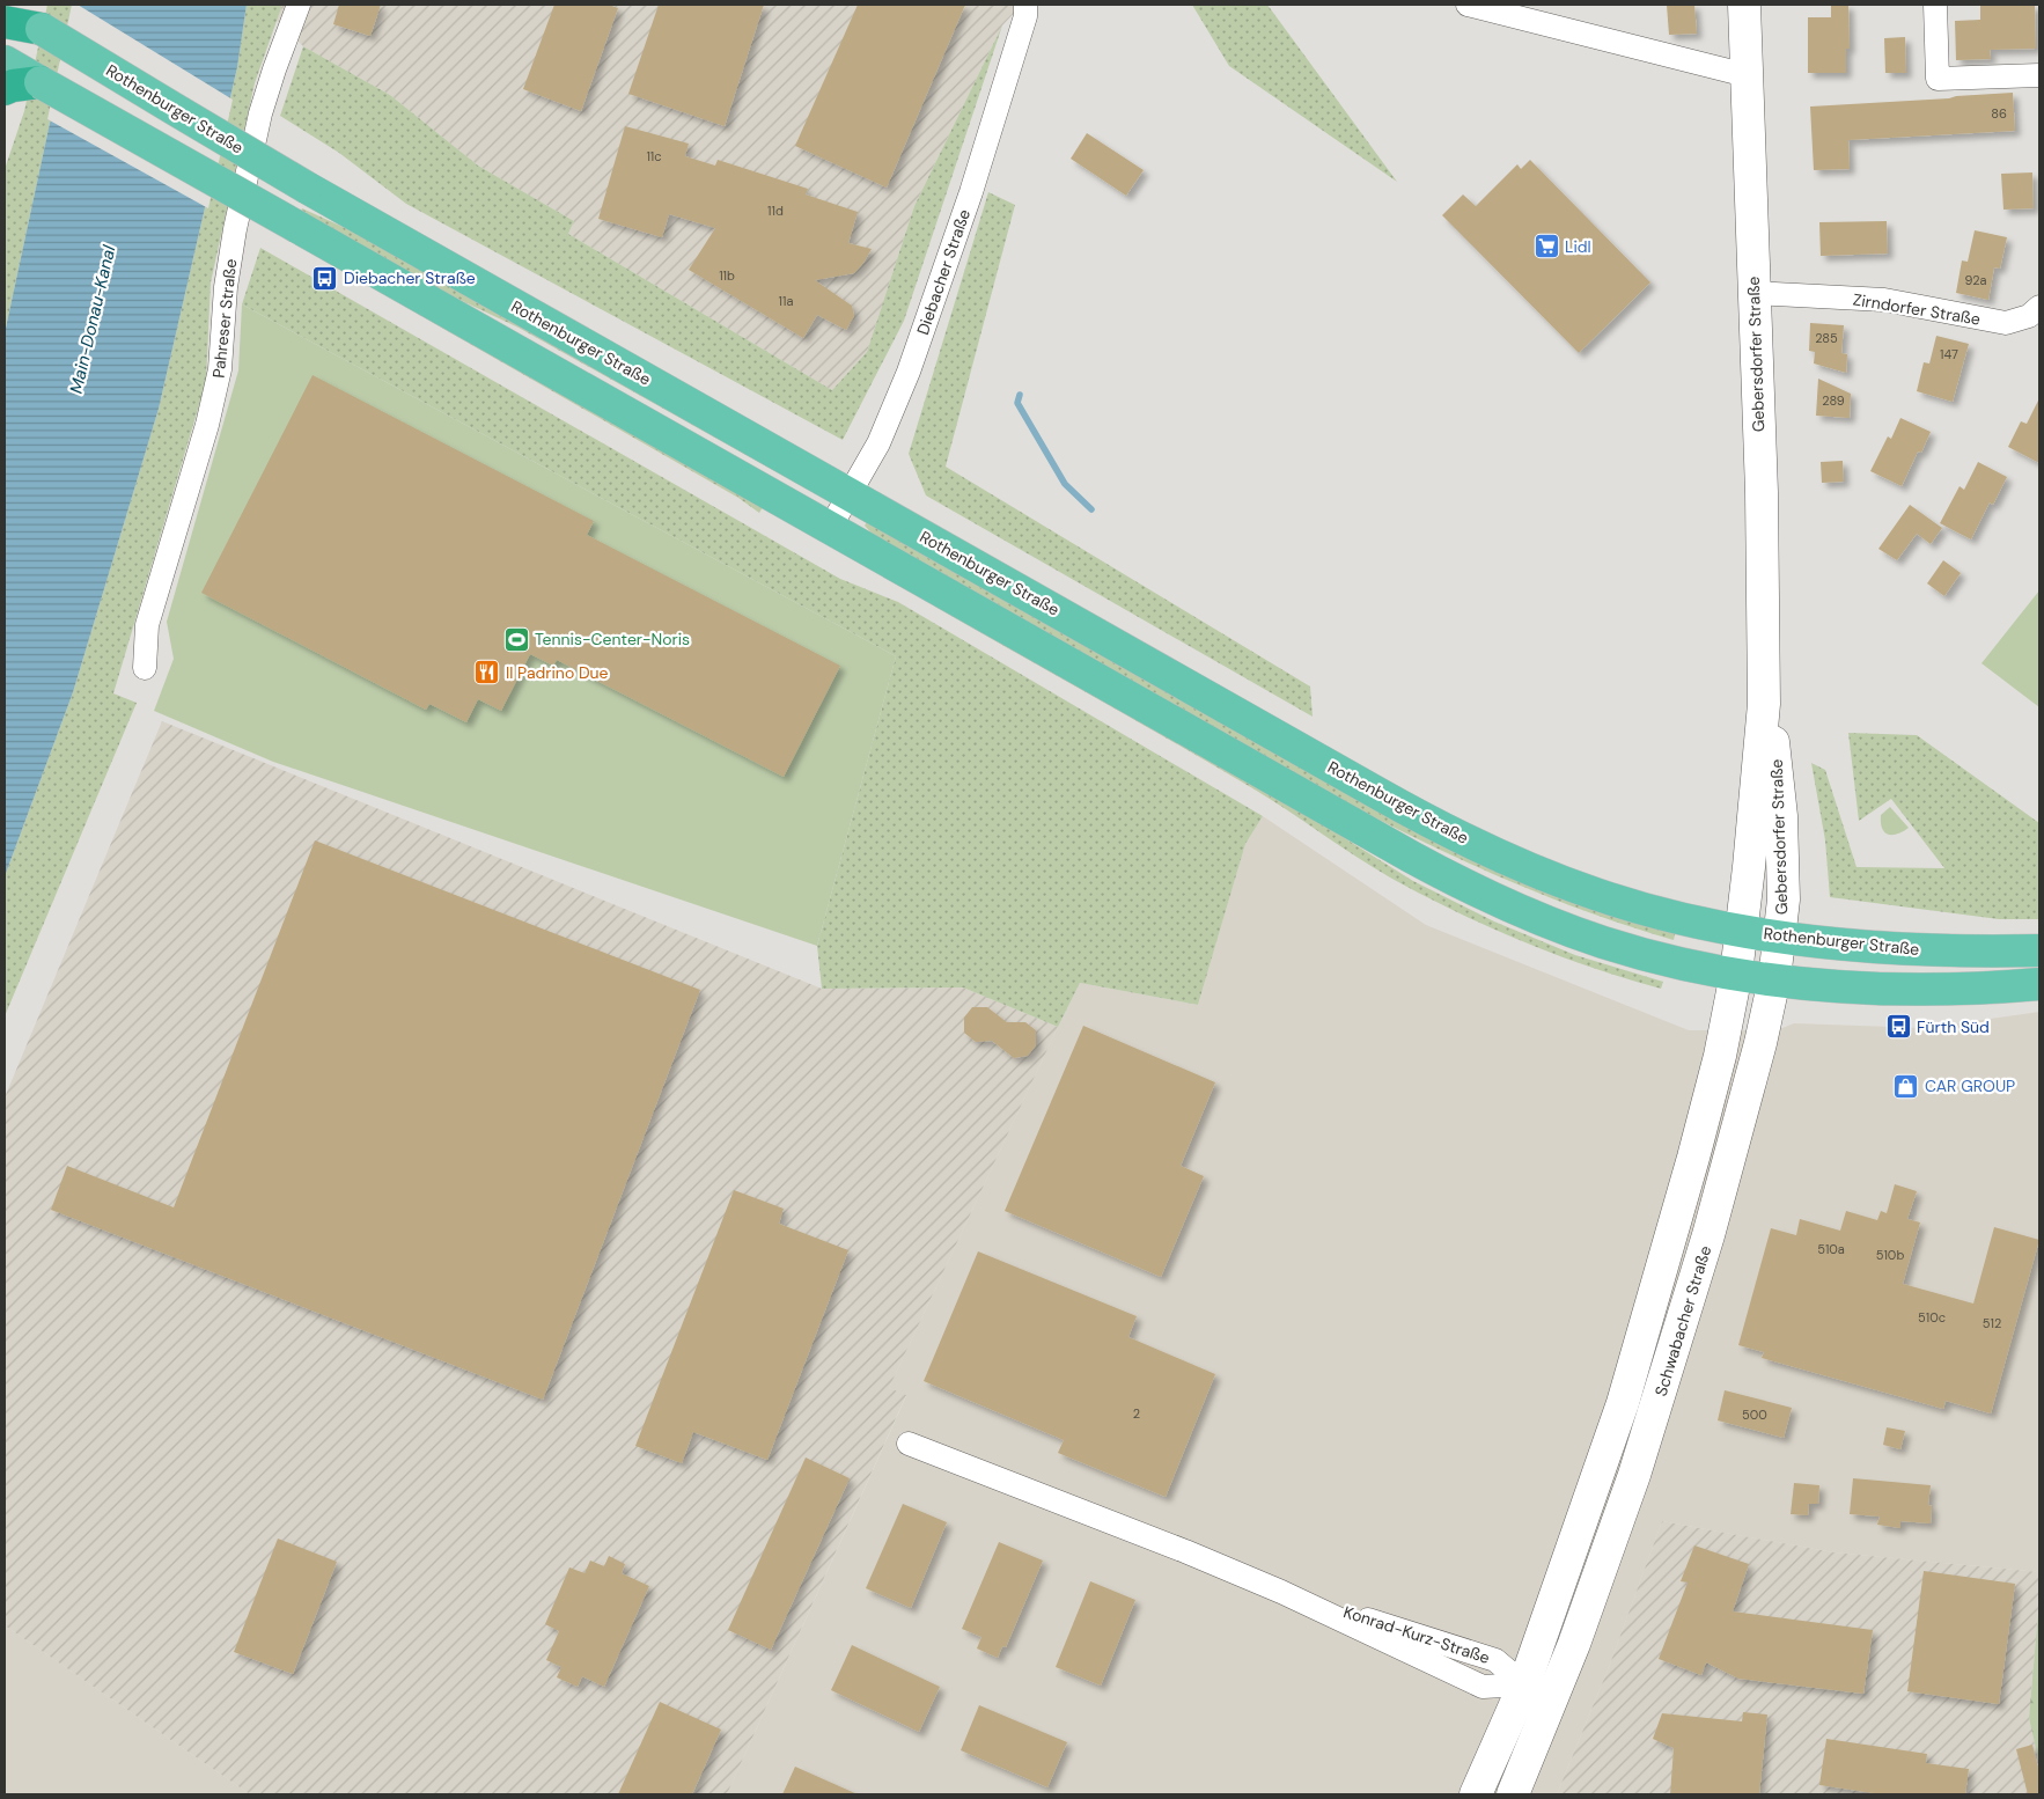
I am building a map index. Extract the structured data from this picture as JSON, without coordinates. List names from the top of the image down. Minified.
{"streets":{"main road":["Rothenburger Straße","Gebersdorfer Straße","Schwabacher Straße"],"street":["Diebacher Straße","Zirndorfer Straße","Pahreser Straße","Konrad-Kurz-Straße"]},"crossings":[["Rothenburger Straße","Diebacher Straße"],["Rothenburger Straße","Gebersdorfer Straße"],["Rothenburger Straße","Schwabacher Straße"],["Zirndorfer Straße","Gebersdorfer Straße"],["Gebersdorfer Straße","Schwabacher Straße"],["Schwabacher Straße","Konrad-Kurz-Straße"]],"water":["Main-Donau-Kanal"],"places":{"supermarket":["Lidl"],"bus stop":["Diebacher Straße","Fürth Süd"],"sports":["Tennis-Center-Noris"],"restaurant":["Il Padrino Due"],"shop":["CAR GROUP"]},"house_numbers":["86","11c","11d","11b","92a","11a","285","147","289","510a","510b","510c","512","2","500"]}
